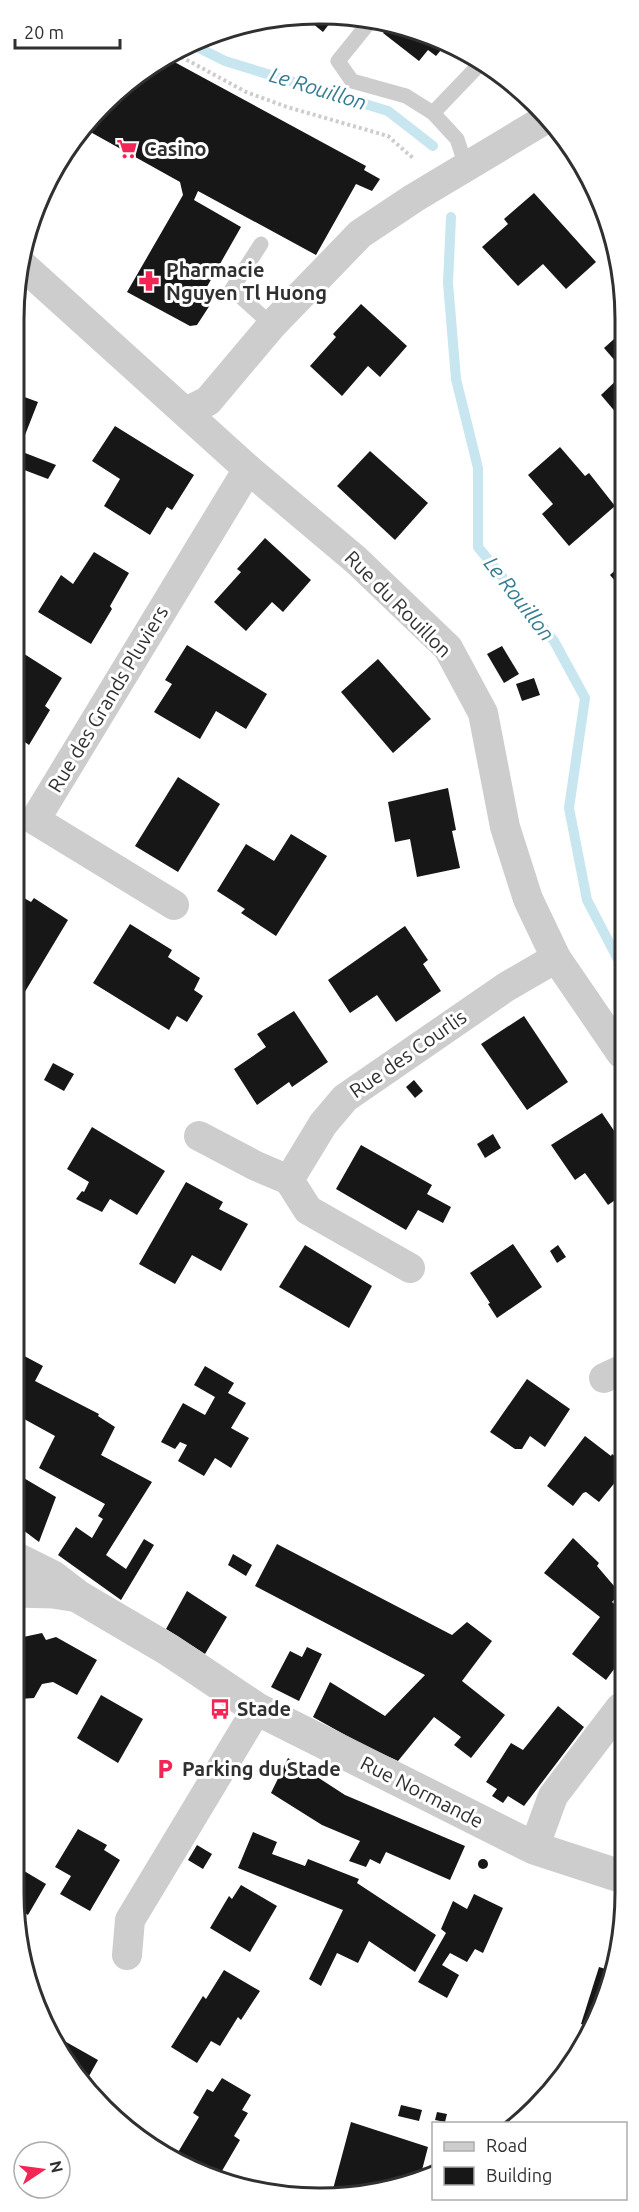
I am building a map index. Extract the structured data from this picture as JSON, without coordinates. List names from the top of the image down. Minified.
{"streets":{"street":["Rue du Rouillon","Rue des Grands Pluviers","Rue des Courlis","Rue Normande"]},"crossings":[["Rue du Rouillon","Rue des Grands Pluviers"],["Rue du Rouillon","Rue des Courlis"]],"water":["Le Rouillon"],"places":{"supermarket":["Casino"],"pharmacy":["Pharmacie Nguyen Tl Huong"],"bus stop":["Stade"],"parking":["Parking du Stade"]},"legend":["Road","Building"],"scale_bar":"20 m","north":"right"}
